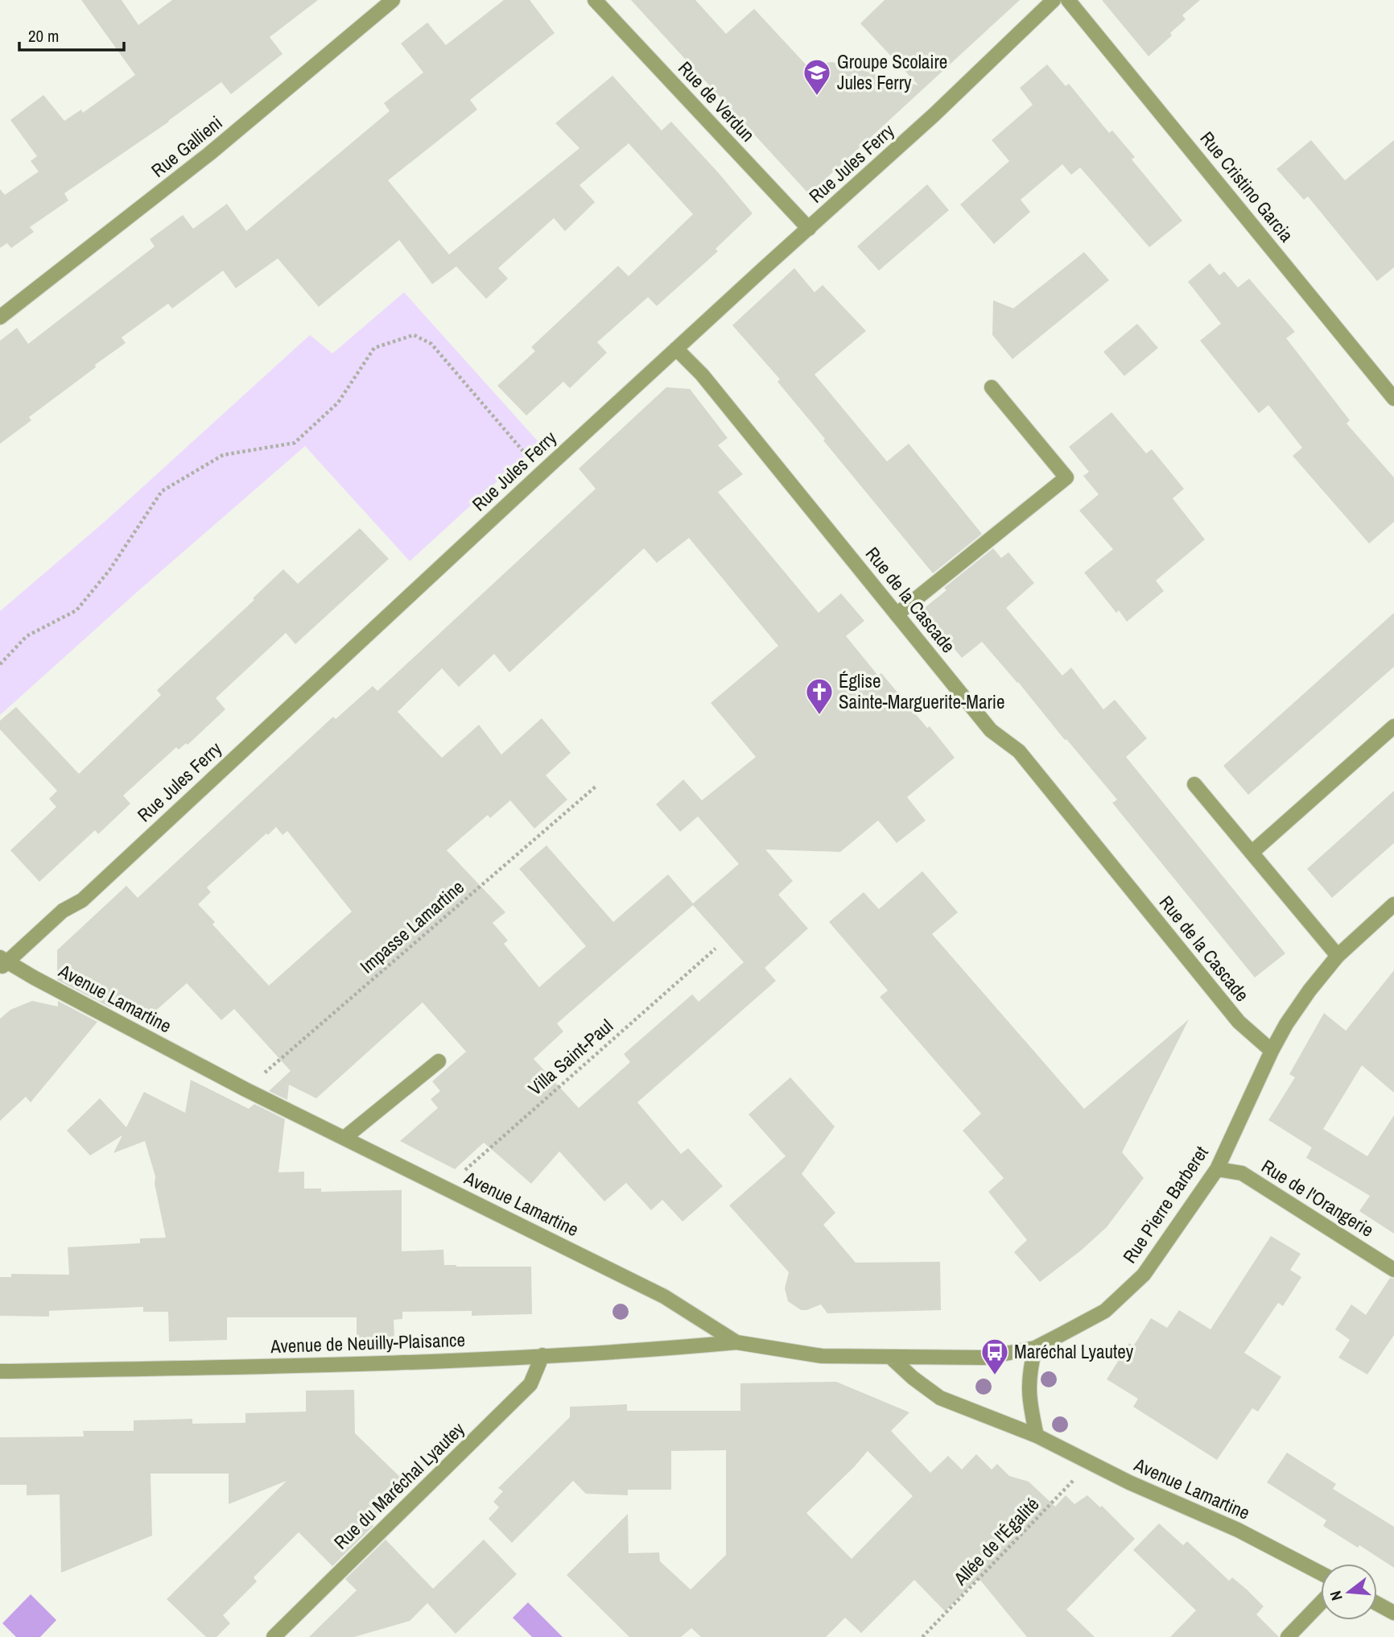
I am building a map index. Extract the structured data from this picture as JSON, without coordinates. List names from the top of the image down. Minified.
{"streets":{"street":["Rue de Verdun","Rue Gallieni","Rue Jules Ferry","Rue Cristino Garcia","Rue de la Cascade","Avenue Lamartine","Rue de l'Orangerie","Rue Pierre Barberet","Avenue de Neuilly-Plaisance","Rue du Maréchal Lyautey"],"path":["Impasse Lamartine","Villa Saint-Paul","Allée de l'Égalité"]},"crossings":[["Rue de Verdun","Rue Jules Ferry"],["Rue Jules Ferry","Rue de la Cascade"],["Rue Jules Ferry","Avenue Lamartine"],["Rue de la Cascade","Rue Pierre Barberet"],["Impasse Lamartine","Avenue Lamartine"],["Avenue Lamartine","Villa Saint-Paul"],["Avenue Lamartine","Rue Pierre Barberet"],["Avenue Lamartine","Avenue de Neuilly-Plaisance"],["Avenue Lamartine","Allée de l'Égalité"],["Rue de l'Orangerie","Rue Pierre Barberet"],["Avenue de Neuilly-Plaisance","Rue du Maréchal Lyautey"]],"places":{"school or university":["Groupe Scolaire Jules Ferry"],"church":["Église Sainte-Marguerite-Marie"],"bus stop":["Maréchal Lyautey"]},"scale_bar":"20 m","north":"left"}
